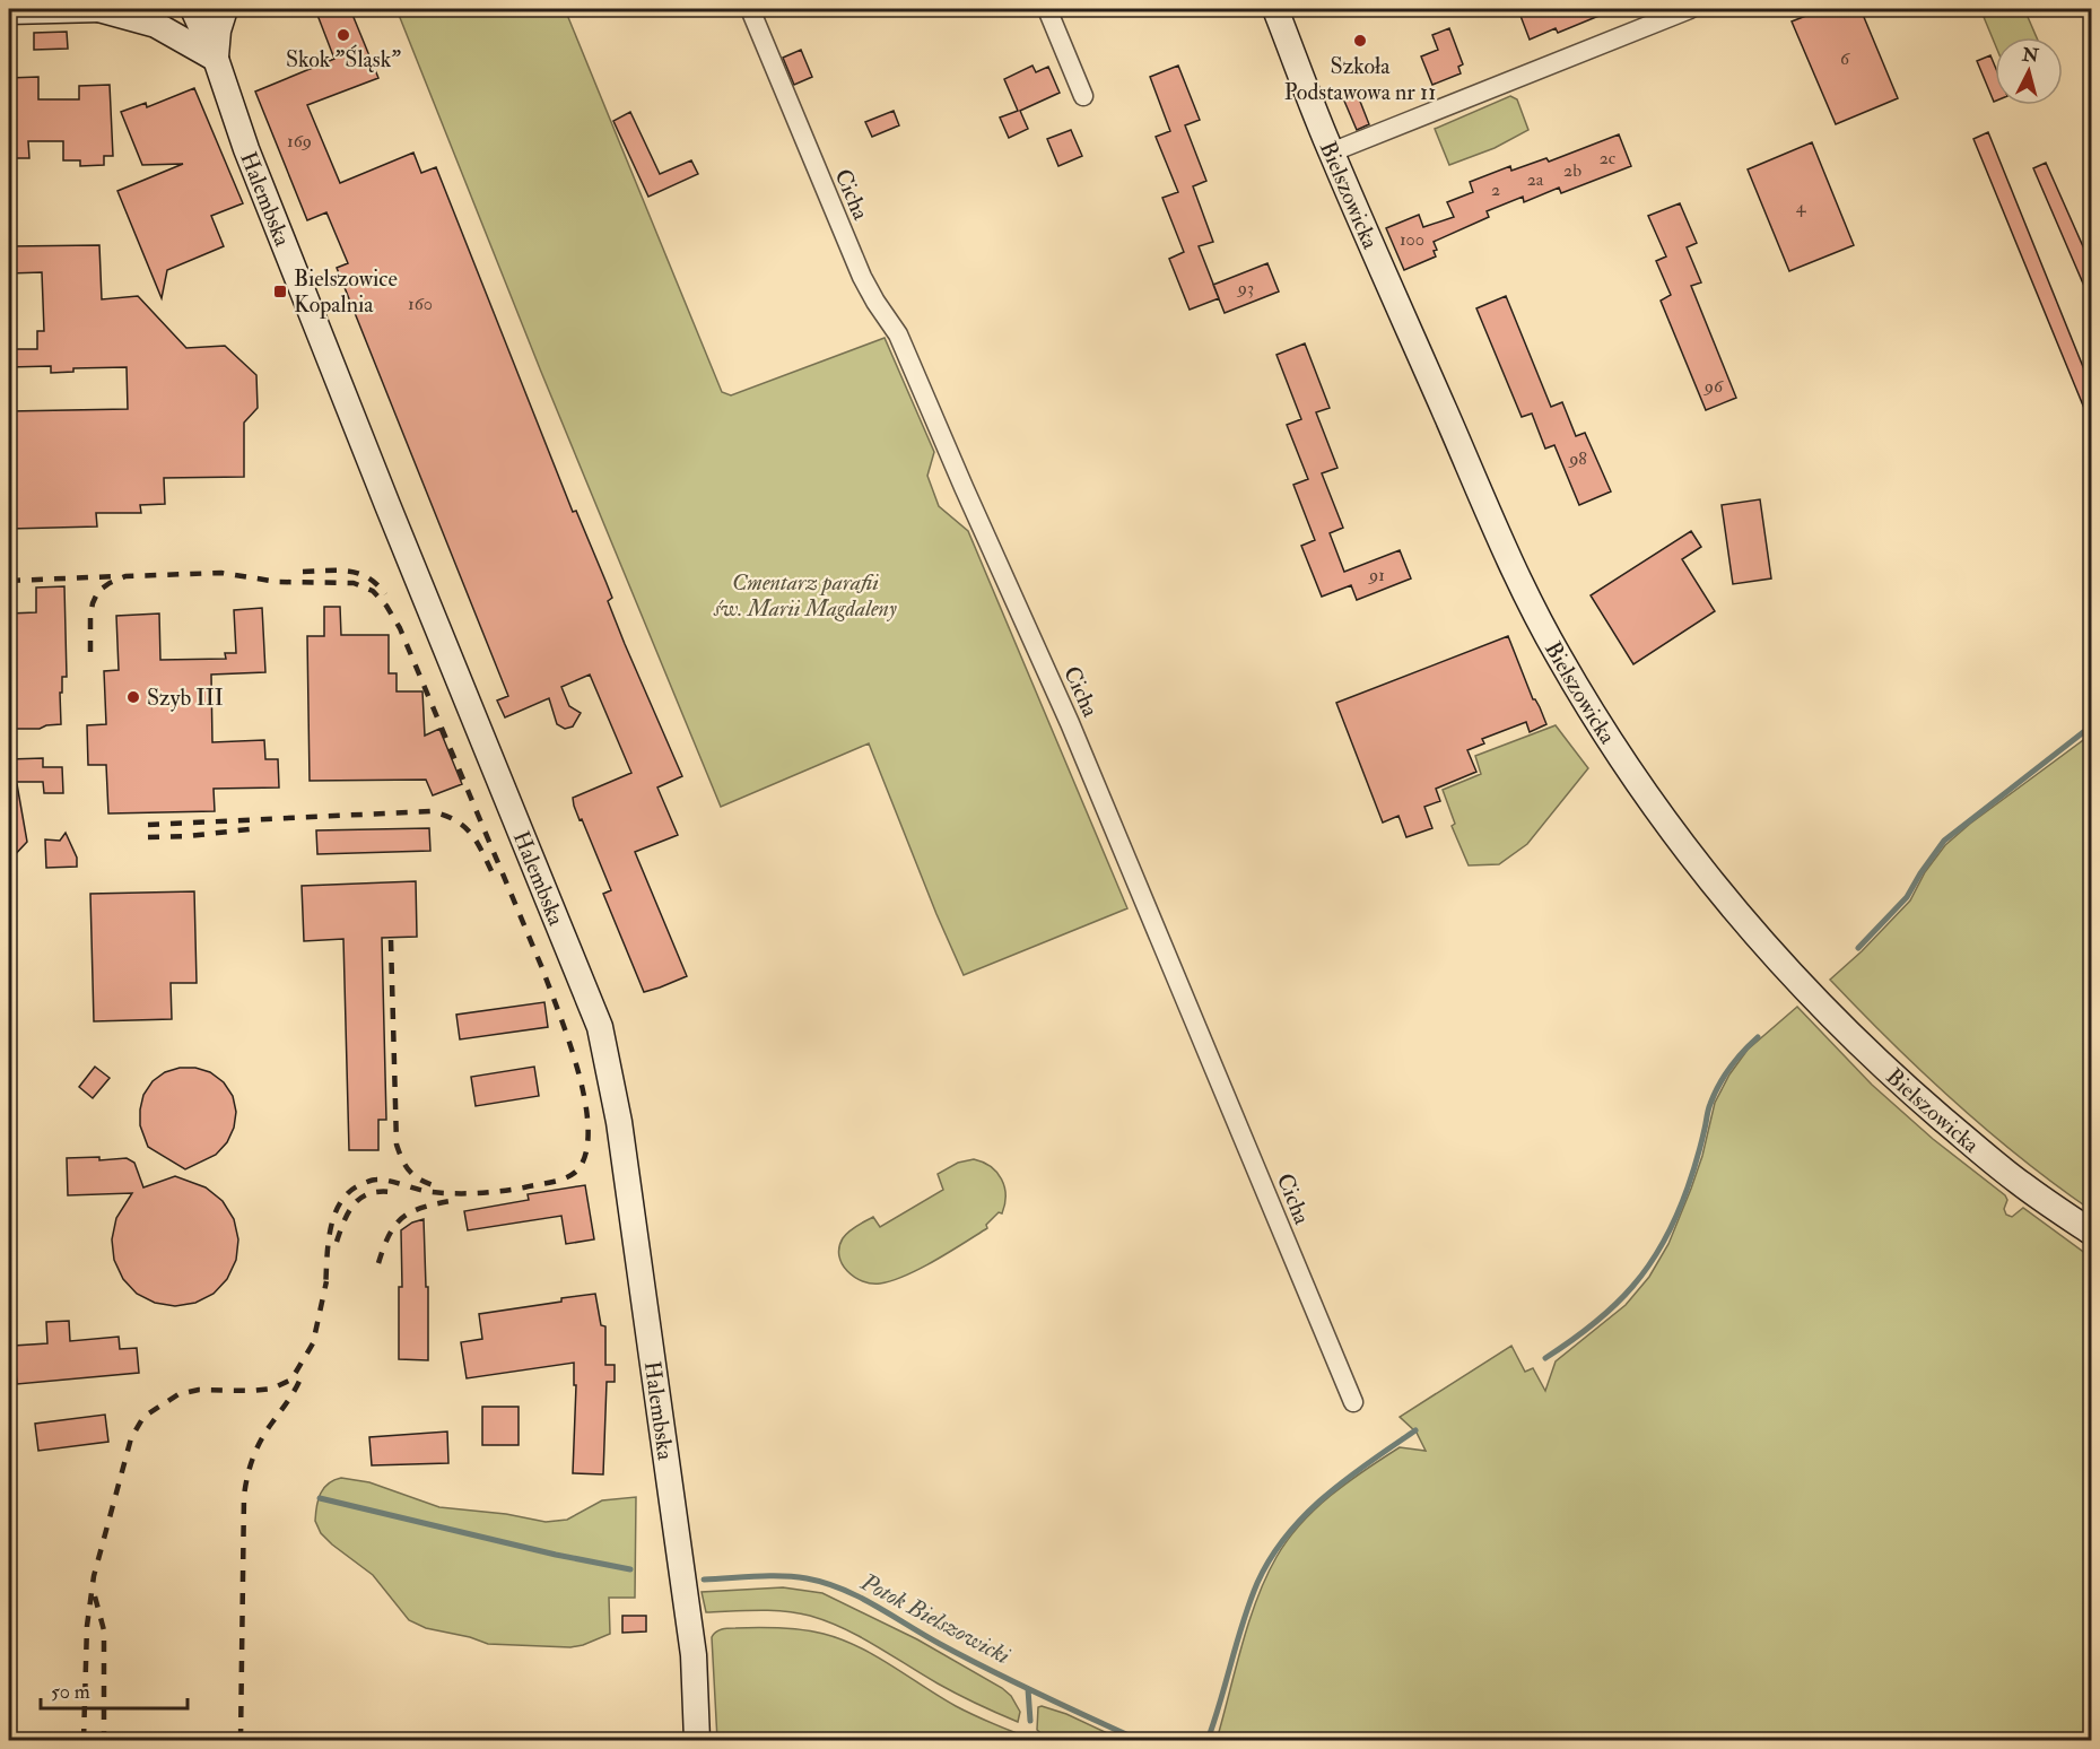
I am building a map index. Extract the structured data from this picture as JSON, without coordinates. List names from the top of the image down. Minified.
{"streets":{"street":["Cicha","Bielszowicka","Halembska"]},"water":["Potok Bielszowicki"],"parks":["Cmentarz parafii św. Marii Magdaleny"],"places":{"other":["Skok \"Śląsk\"","Szkoła Podstawowa nr 11","Szyb III"],"transit":["Bielszowice Kopalnia"]},"house_numbers":["6","169","2c","2b","2a","2","4","100","93","160","96","98","91"],"scale_bar":"50 m","north":"top"}
